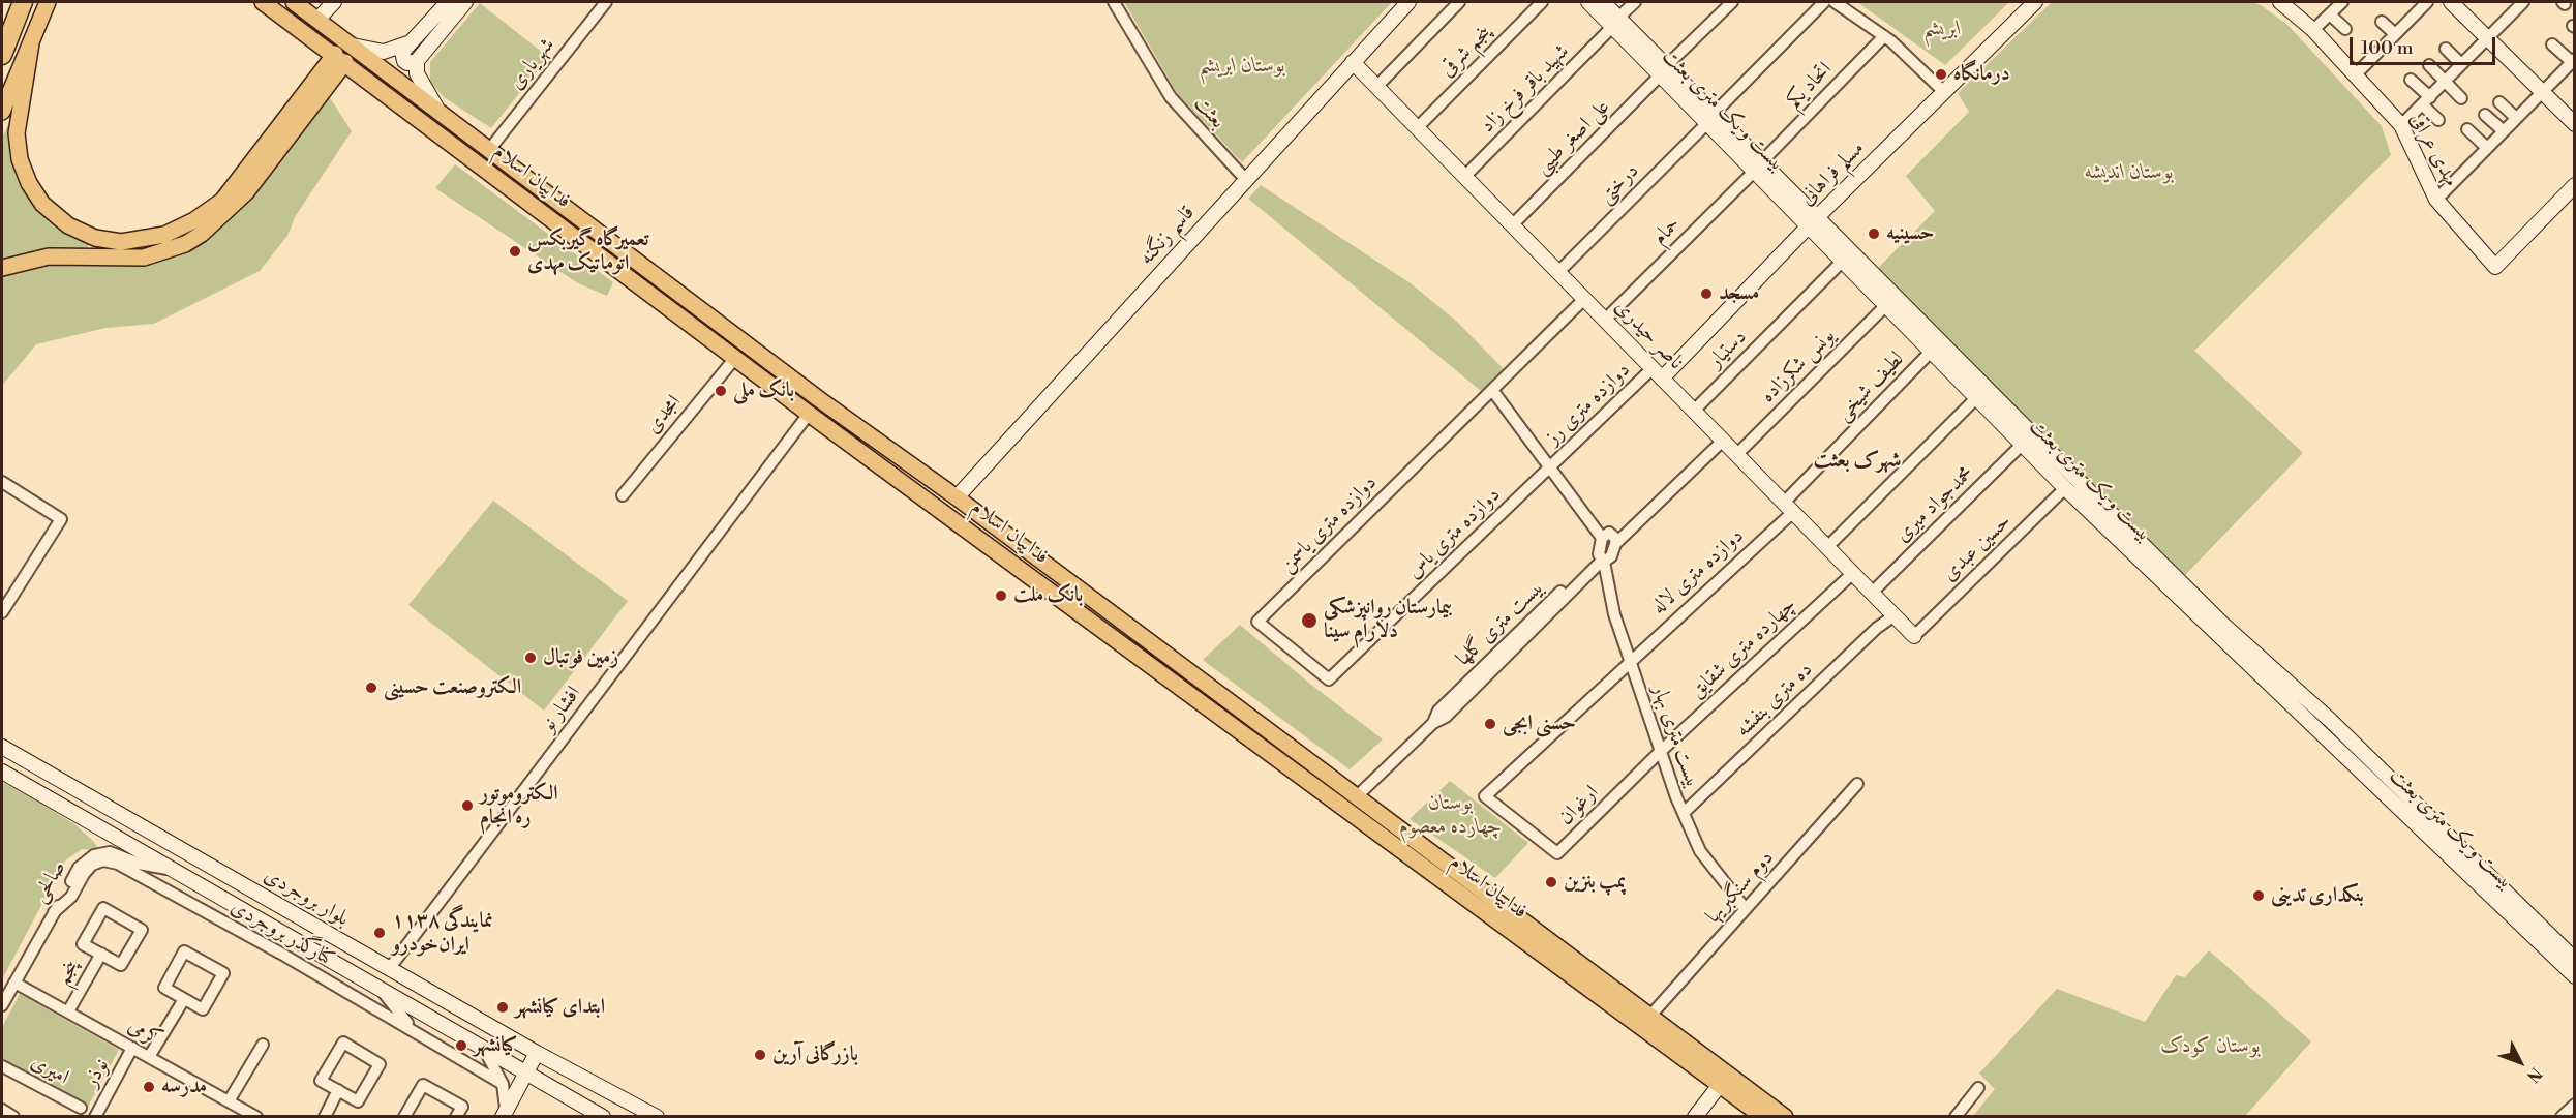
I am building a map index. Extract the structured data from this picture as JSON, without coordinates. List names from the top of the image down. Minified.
{"streets":{"main road":["فداییان اسلام"],"street":["پنجم شرقی","شهریاری","اتحاد یکم","شهید باقر فرخ زاد","بیست و یک متری بعثت","بعثت","علی اصغر طیبی","مهدی عراقی","مسلم فراهانی","درختی","حمام","قاسم زنگنه","ناصر حیدری","دستیار","یونس شکرزاده","لطیف شیخی","دوازده متری رز","امجدی","محمدجواد میری","دوازده متری یاسمن","دوازده متری یاس","حسین عبدی","دوازده متری لاله","بیست متری گلها","چهارده متری شقایق","ده متری بنفشه","افشار نو","بیست متری بهار","ارغوان","صالحی","دوم سنگبریها","بلوار بروجردی","کنارگذر بروجردی","پنجم","کرمی","امیری","نوذر"]},"crossings":[["پنجم شرقی","ناصر حیدری"],["شهریاری","فداییان اسلام"],["اتحاد یکم","بیست و یک متری بعثت"],["اتحاد یکم","حمام"],["شهید باقر فرخ زاد","بیست و یک متری بعثت"],["شهید باقر فرخ زاد","ناصر حیدری"],["بیست و یک متری بعثت","علی اصغر طیبی"],["بیست و یک متری بعثت","مسلم فراهانی"],["بیست و یک متری بعثت","درختی"],["بیست و یک متری بعثت","حمام"],["بیست و یک متری بعثت","دستیار"],["بیست و یک متری بعثت","یونس شکرزاده"],["بیست و یک متری بعثت","لطیف شیخی"],["بیست و یک متری بعثت","محمدجواد میری"],["بیست و یک متری بعثت","حسین عبدی"],["بعثت","قاسم زنگنه"],["علی اصغر طیبی","ناصر حیدری"],["مسلم فراهانی","ناصر حیدری"],["مسلم فراهانی","دوازده متری رز"],["فداییان اسلام","قاسم زنگنه"],["فداییان اسلام","امجدی"],["فداییان اسلام","بیست متری گلها"],["فداییان اسلام","افشار نو"],["فداییان اسلام","دوم سنگبریها"],["درختی","ناصر حیدری"],["حمام","ناصر حیدری"],["قاسم زنگنه","ناصر حیدری"],["ناصر حیدری","دستیار"],["ناصر حیدری","یونس شکرزاده"],["ناصر حیدری","لطیف شیخی"],["ناصر حیدری","دوازده متری رز"],["ناصر حیدری","محمدجواد میری"],["ناصر حیدری","حسین عبدی"],["ناصر حیدری","دوازده متری لاله"],["ناصر حیدری","چهارده متری شقایق"],["ناصر حیدری","ده متری بنفشه"],["لطیف شیخی","دوازده متری لاله"],["دوازده متری رز","دوازده متری یاس"],["دوازده متری یاسمن","دوازده متری یاس"],["دوازده متری لاله","بیست متری بهار"],["دوازده متری لاله","ارغوان"],["بیست متری گلها","بیست متری بهار"],["چهارده متری شقایق","بیست متری بهار"],["چهارده متری شقایق","ارغوان"],["ده متری بنفشه","بیست متری بهار"],["افشار نو","بلوار بروجردی"],["بیست متری بهار","ارغوان"],["بیست متری بهار","دوم سنگبریها"],["صالحی","بلوار بروجردی"],["صالحی","کنارگذر بروجردی"],["صالحی","کرمی"],["پنجم","کرمی"],["کرمی","نوذر"]],"districts":["شهرک بعثت"],"parks":["ابریشم","بوستان ابریشم","بوستان اندیشه","بوستان چهارده معصوم","بوستان کودک"],"places":["درمانگاه","حسینیه","تعمیرگاه گیربکس اتوماتیک مهدی","مسجد","بانک ملی","بانک ملت","بیمارستان روانپزشکی دلارام سینا","زمین فوتبال","الکتروصنعت حسینی","حسنی ابجی","الکتروموتور ره انجام","پمپ بنزین","بنکداری تدینی","نمایندگی ۱۱۳۸ ایران‌خودرو","ابتدای کیانشهر","کیانشهر","بازرگانی آرین","مدرسه"],"scale_bar":"100 m","north":"bottom right"}
